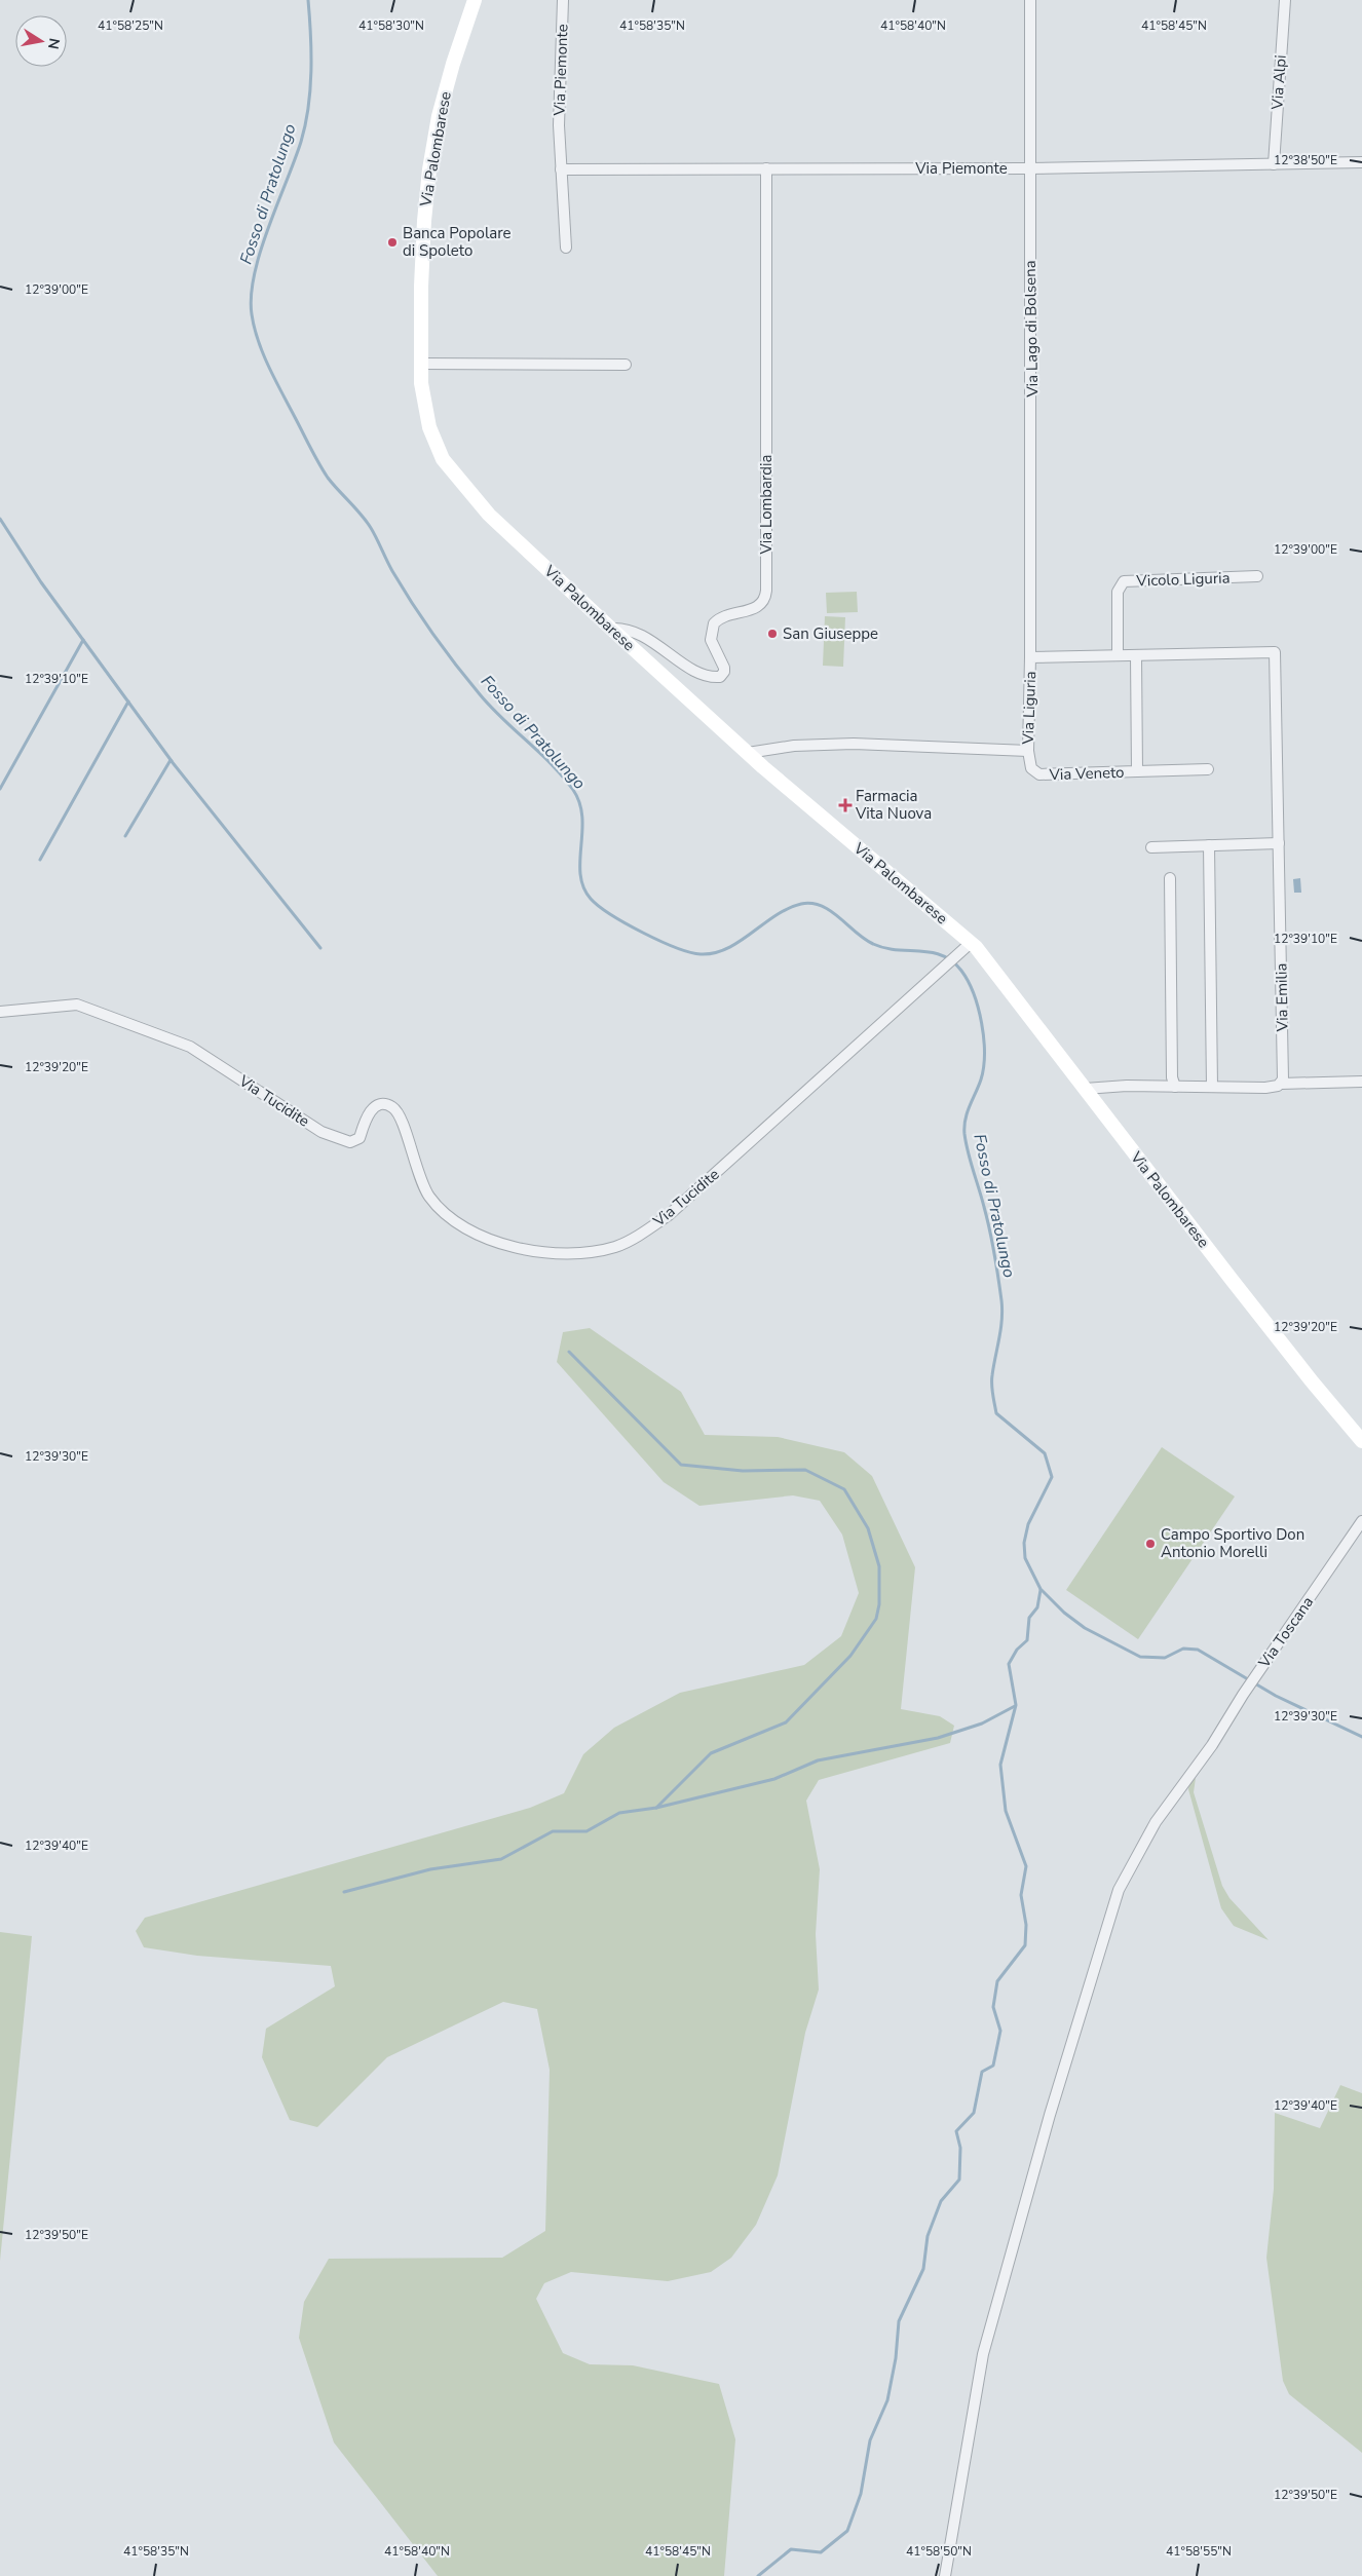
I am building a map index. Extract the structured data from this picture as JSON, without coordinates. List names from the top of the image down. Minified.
{"streets":{"main road":["Via Palombarese"],"street":["Via Piemonte","Via Alpi","Via Lago di Bolsena","Via Lombardia","Vicolo Liguria","Via Liguria","Via Veneto","Via Emilia","Via Tucidite","Via Toscana"]},"crossings":[["Via Piemonte","Via Alpi"],["Via Piemonte","Via Lago di Bolsena"],["Via Piemonte","Via Lombardia"],["Via Palombarese","Via Lombardia"],["Via Palombarese","Via Liguria"],["Via Palombarese","Via Tucidite"],["Via Lago di Bolsena","Via Liguria"],["Vicolo Liguria","Via Liguria"],["Via Liguria","Via Veneto"],["Via Liguria","Via Emilia"]],"water":["Fosso di Pratolungo"],"places":{"other":["Banca Popolare di Spoleto","San Giuseppe","Campo Sportivo Don Antonio Morelli"],"health":["Farmacia Vita Nuova"]},"north":"right","coordinates":["41°58'30\"N","41°58'35\"N","41°58'40\"N","41°58'45\"N","41°58'25\"N","12°38'50\"E","12°39'00\"E","12°39'10\"E","12°39'20\"E","12°39'30\"E","12°39'40\"E","12°39'50\"E","41°58'50\"N","41°58'55\"N"]}
